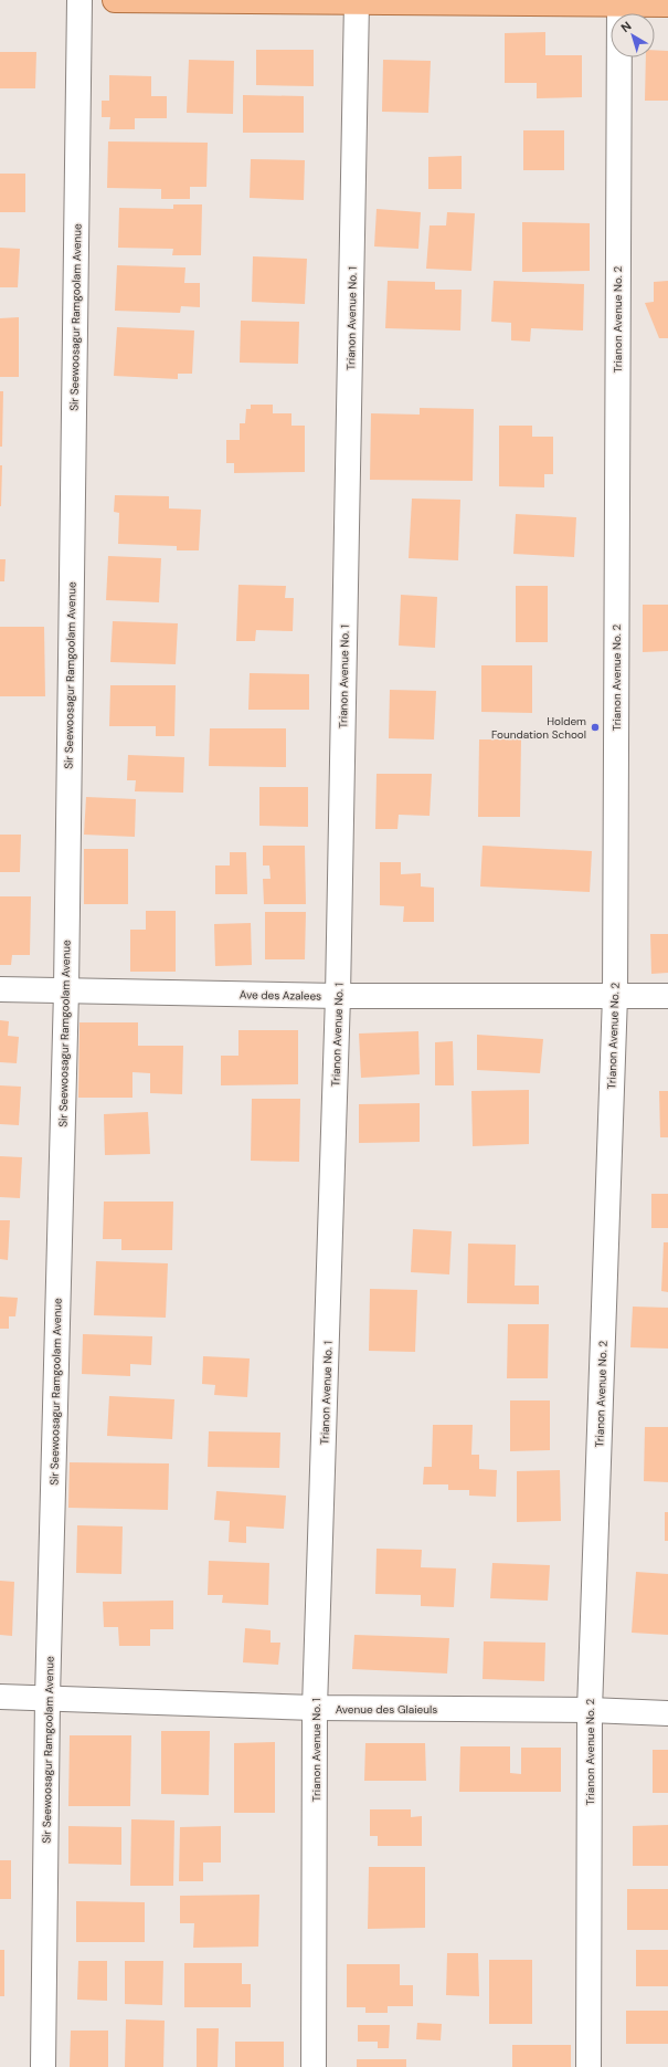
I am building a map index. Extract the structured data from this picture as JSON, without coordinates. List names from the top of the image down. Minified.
{"streets":{"street":["Sir Seewoosagur Ramgoolam Avenue","Trianon Avenue No. 1","Trianon Avenue No. 2","Ave des Azalees","Avenue des Glaieuls"]},"crossings":[["Sir Seewoosagur Ramgoolam Avenue","Ave des Azalees"],["Sir Seewoosagur Ramgoolam Avenue","Avenue des Glaieuls"],["Trianon Avenue No. 1","Ave des Azalees"],["Trianon Avenue No. 1","Avenue des Glaieuls"],["Trianon Avenue No. 2","Ave des Azalees"],["Trianon Avenue No. 2","Avenue des Glaieuls"]],"places":["Holdem Foundation School"],"north":"top left"}
